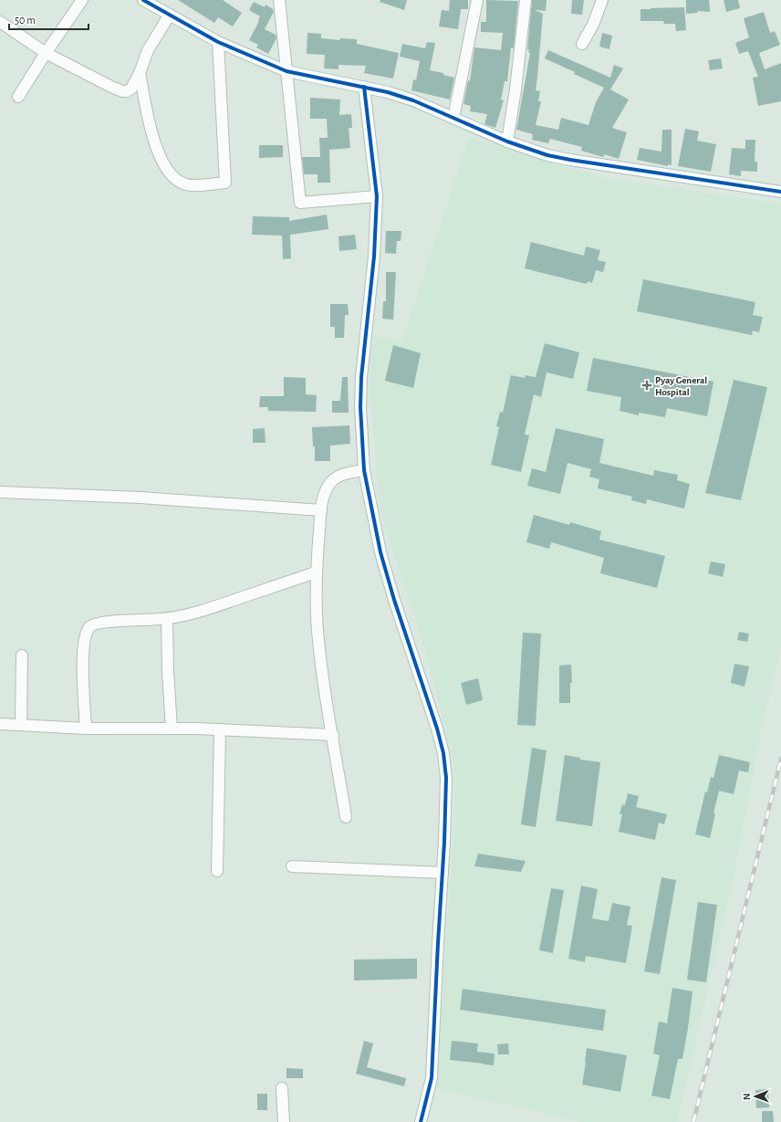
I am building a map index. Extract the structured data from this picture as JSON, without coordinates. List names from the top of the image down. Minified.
{"places":{"health":["Pyay General Hospital"]},"scale_bar":"50 m","north":"left"}
